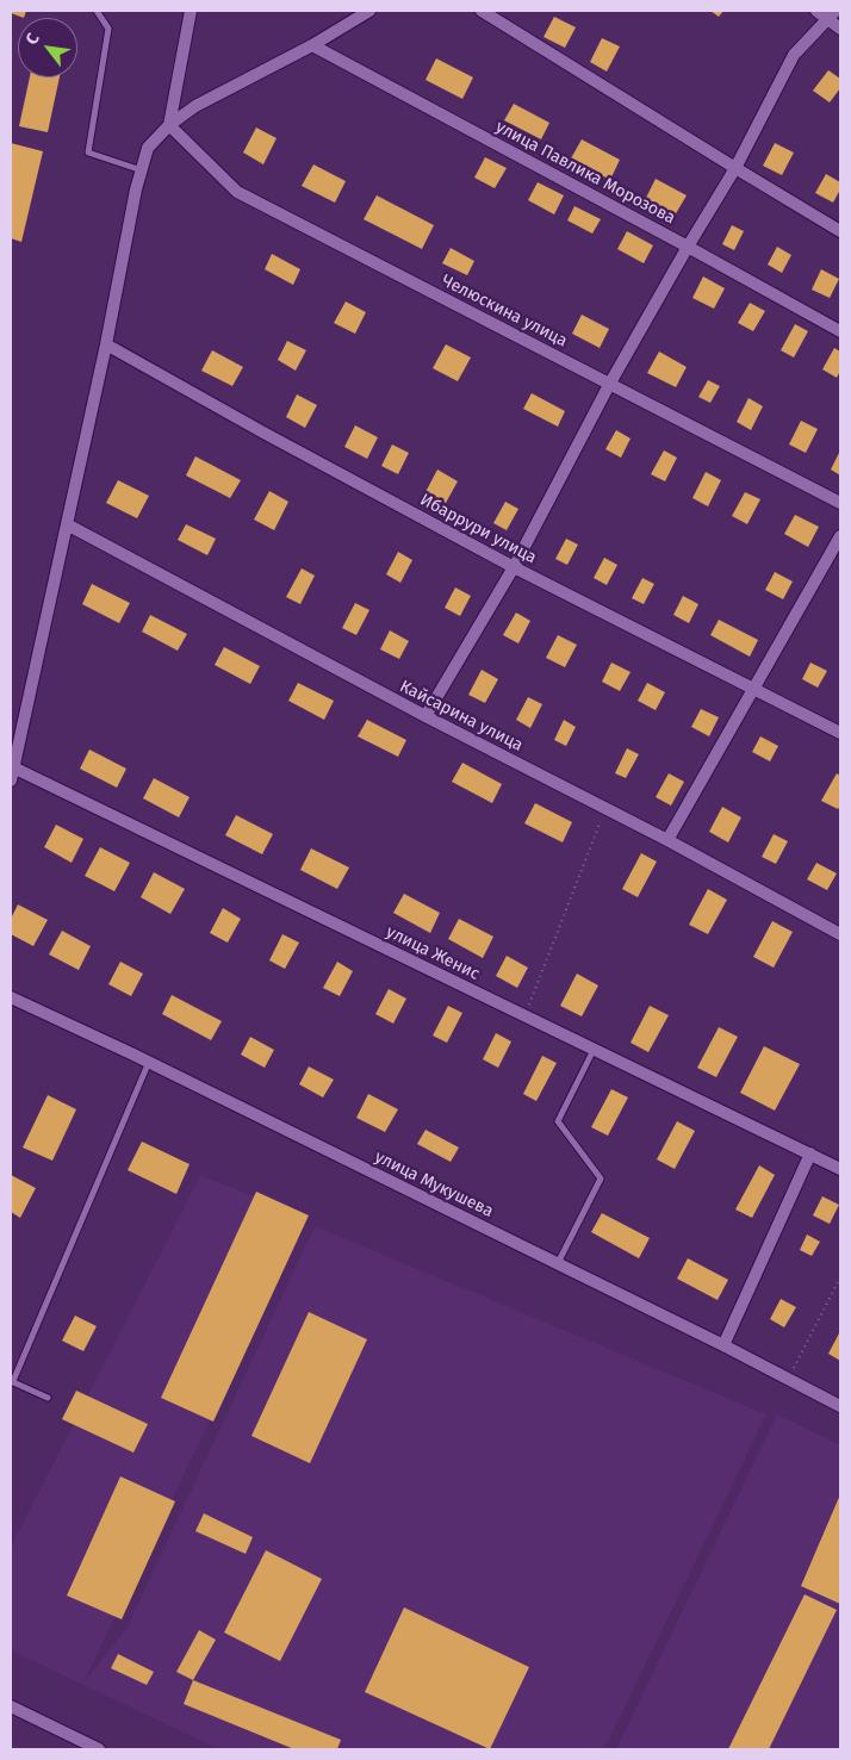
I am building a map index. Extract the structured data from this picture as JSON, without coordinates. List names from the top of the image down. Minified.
{"streets":{"street":["улица Павлика Морозова","Челюскина улица","Ибаррури улица","Кайсарина улица","улица Женис","улица Мукушева"]},"north":"top left"}
